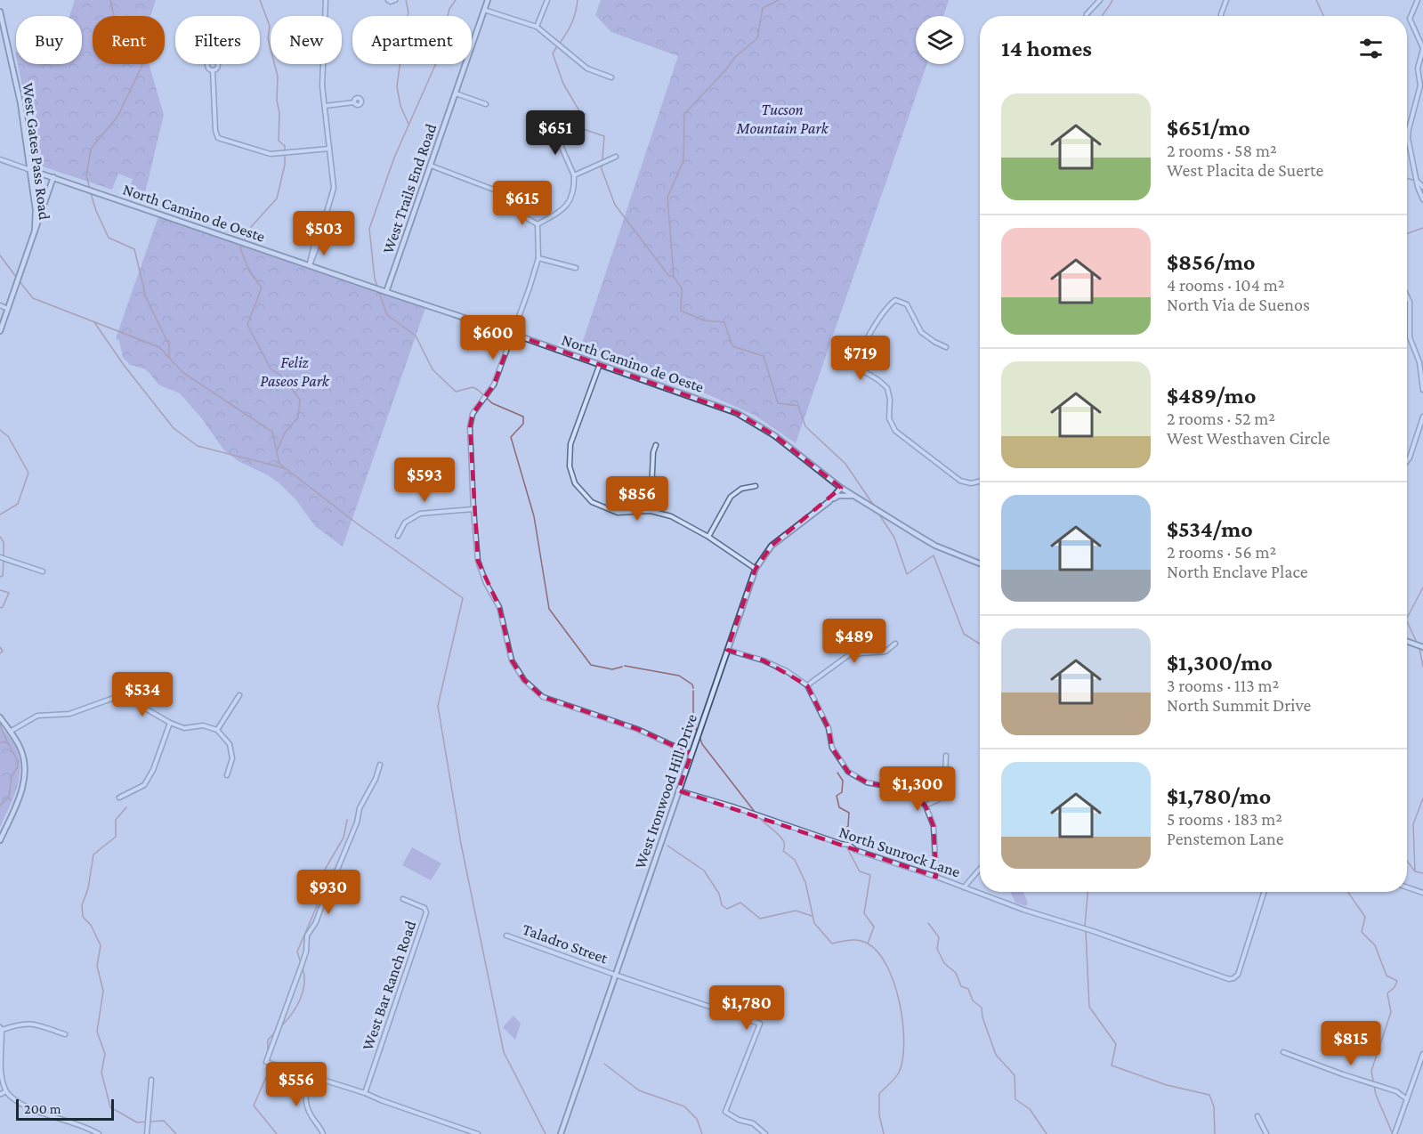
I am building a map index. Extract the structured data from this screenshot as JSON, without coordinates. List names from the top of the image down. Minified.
{"streets":{"street":["West Gates Pass Road","West Trails End Road","North Camino de Oeste","West Ironwood Hill Drive","North Sunrock Lane","Taladro Street","West Bar Ranch Road"]},"crossings":[["West Gates Pass Road","North Camino de Oeste"],["West Trails End Road","North Camino de Oeste"],["North Camino de Oeste","West Ironwood Hill Drive"],["West Ironwood Hill Drive","North Sunrock Lane"],["West Ironwood Hill Drive","Taladro Street"]],"parks":["Tucson Mountain Park","Feliz Paseos Park"],"scale_bar":"200 m","page":{"chip":["Buy","Rent","Filters","New","Apartment"],"heading":"14 homes","list":[{"name":"$651/mo","note":"2 rooms · 58 m² · West Placita de Suerte"},{"name":"$856/mo","note":"4 rooms · 104 m² · North Via de Suenos"},{"name":"$489/mo","note":"2 rooms · 52 m² · West Westhaven Circle"},{"name":"$534/mo","note":"2 rooms · 56 m² · North Enclave Place"},{"name":"$1,300/mo","note":"3 rooms · 113 m² · North Summit Drive"},{"name":"$1,780/mo","note":"5 rooms · 183 m² · Penstemon Lane"}],"price":["$651","$615","$503","$600","$719","$593","$856","$489","$534","$1,300","$930","$1,780","$815","$556"],"scale":"200 m"}}
